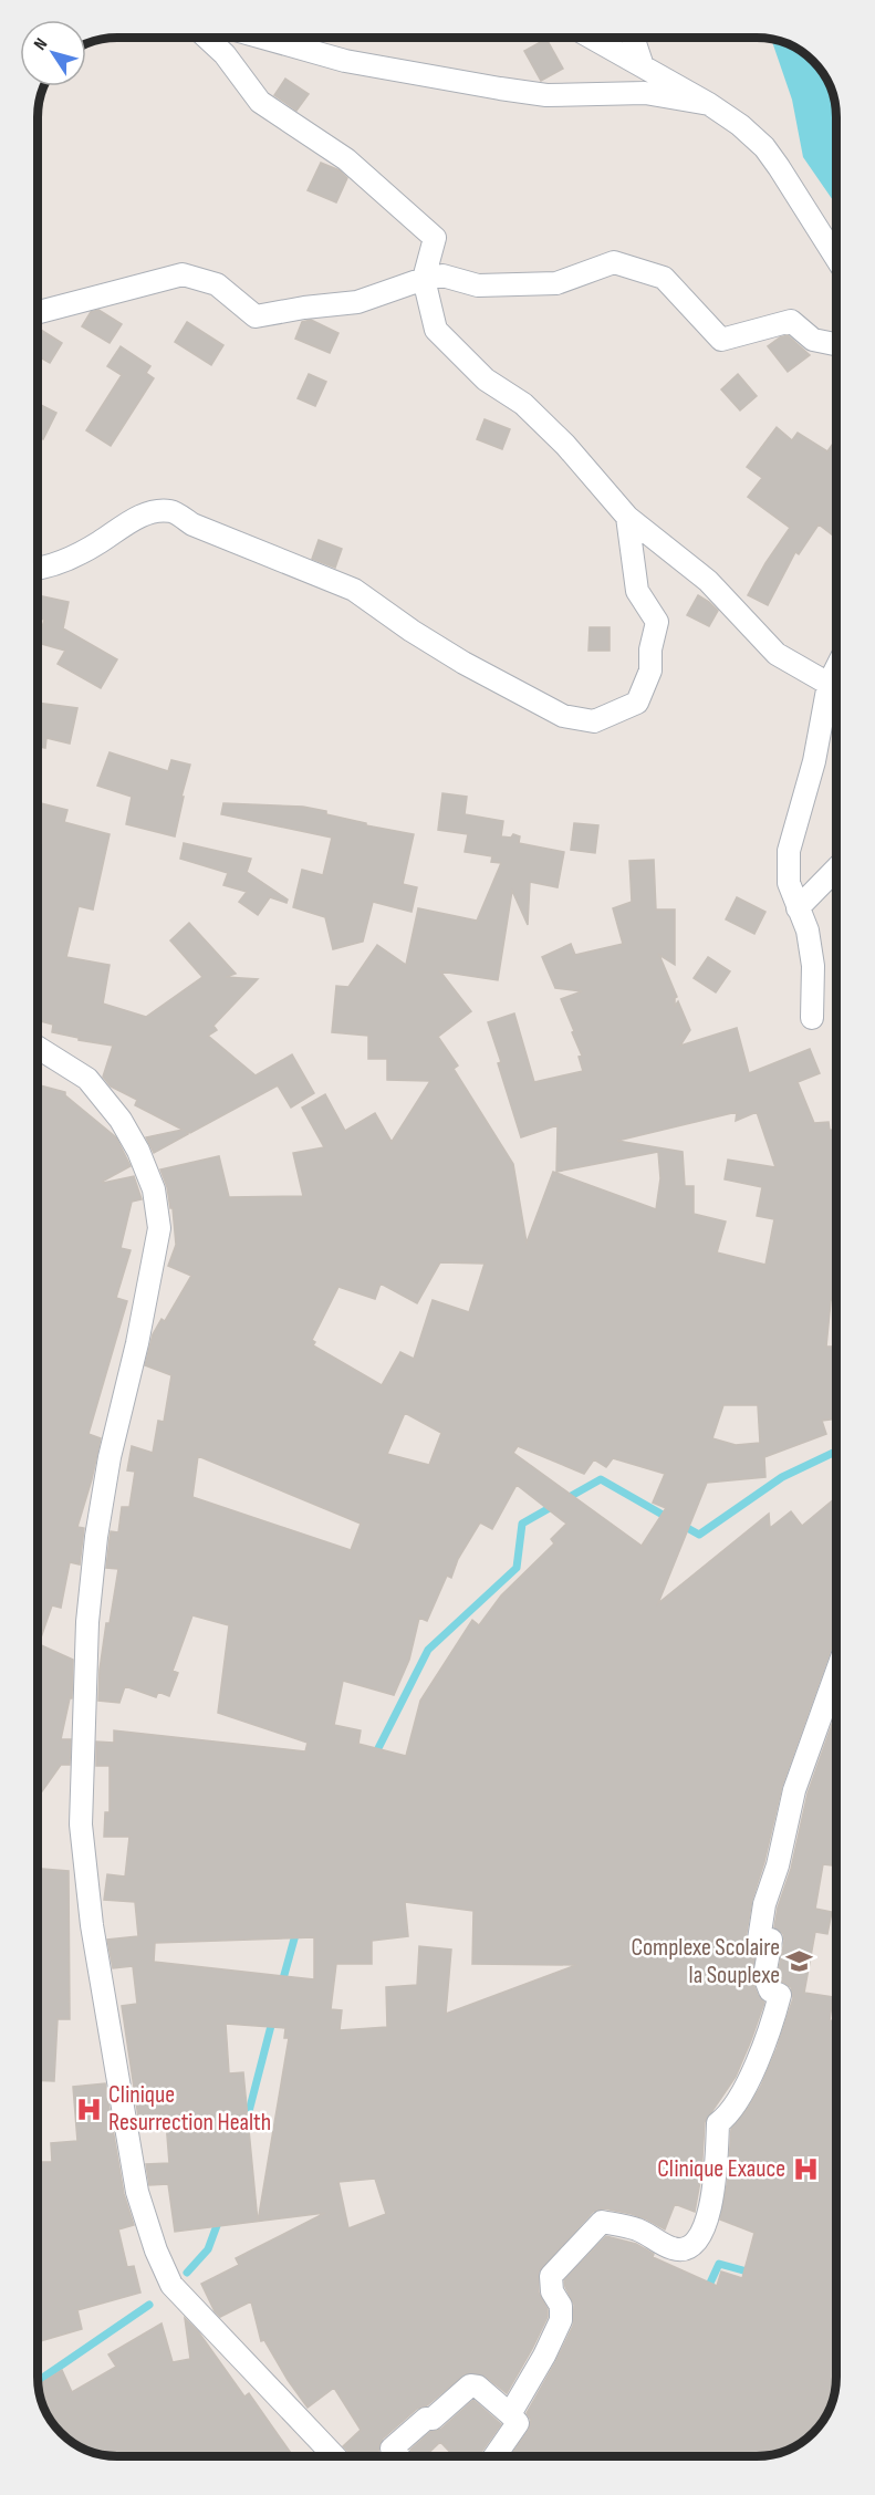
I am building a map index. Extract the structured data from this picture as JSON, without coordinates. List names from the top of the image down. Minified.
{"places":{"school or university":["Complexe Scolaire la Souplexe"],"hospital":["Clinique Resurrection Health","Clinique Exauce"]},"north":"top left"}
